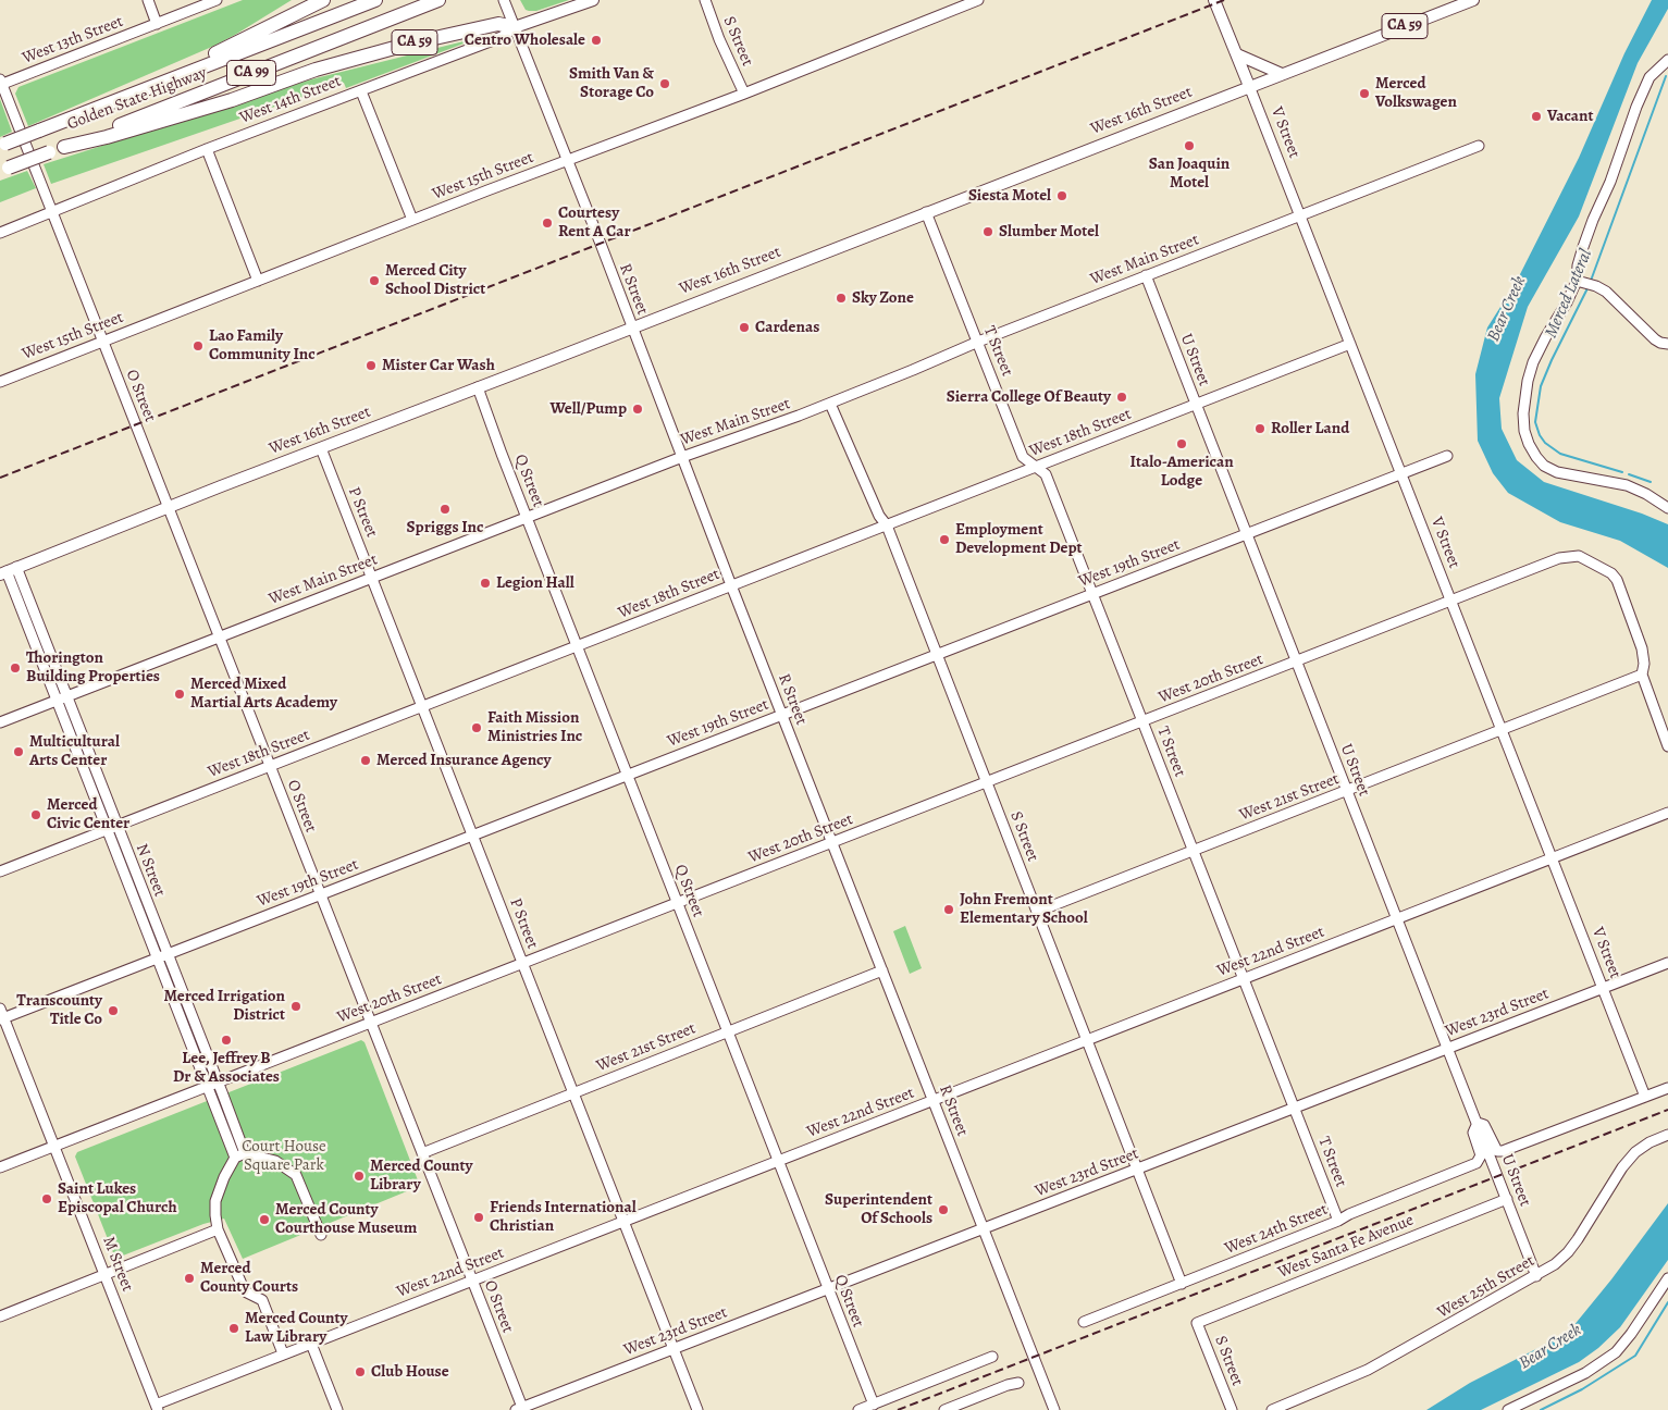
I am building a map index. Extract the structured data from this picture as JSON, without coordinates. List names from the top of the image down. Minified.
{"streets":{"highway":["CA 59","CA 99","Golden State Highway"],"main road":["West 14th Street","West 16th Street","V Street"],"street":["West 13th Street","S Street","West 15th Street","West Main Street","R Street","T Street","U Street","O Street","West 18th Street","Q Street","P Street","West 19th Street","West 20th Street","West 21st Street","N Street","West 22nd Street","West 23rd Street","West 24th Street","West Santa Fe Avenue","M Street","West 25th Street"]},"crossings":[["CA 59","Golden State Highway"],["CA 59","West 14th Street"],["CA 59","R Street"],["West 13th Street","O Street"],["S Street","West 15th Street"],["S Street","West Main Street"],["S Street","West 18th Street"],["S Street","West 19th Street"],["S Street","West 20th Street"],["S Street","West 21st Street"],["S Street","West 22nd Street"],["S Street","West 23rd Street"],["S Street","West 24th Street"],["S Street","West Santa Fe Avenue"],["West 14th Street","R Street"],["West 14th Street","O Street"],["West 16th Street","V Street"],["West 16th Street","R Street"],["West 16th Street","T Street"],["West 16th Street","O Street"],["West 16th Street","Q Street"],["West 16th Street","P Street"],["West 16th Street","N Street"],["V Street","West Main Street"],["V Street","West 18th Street"],["V Street","West 19th Street"],["V Street","West 20th Street"],["V Street","West 21st Street"],["V Street","West 22nd Street"],["V Street","West 23rd Street"],["West 15th Street","R Street"],["West 15th Street","O Street"],["West Main Street","R Street"],["West Main Street","T Street"],["West Main Street","U Street"],["West Main Street","O Street"],["West Main Street","Q Street"],["West Main Street","P Street"],["West Main Street","N Street"],["R Street","West 18th Street"],["R Street","West 19th Street"],["R Street","West 20th Street"],["R Street","West 21st Street"],["R Street","West 22nd Street"],["R Street","West 23rd Street"],["T Street","West 18th Street"],["T Street","West 19th Street"],["T Street","West 20th Street"],["T Street","West 21st Street"],["T Street","West 22nd Street"],["T Street","West 23rd Street"],["T Street","West 24th Street"],["U Street","West 18th Street"],["U Street","West 19th Street"],["U Street","West 20th Street"],["U Street","West 21st Street"],["U Street","West 22nd Street"],["U Street","West 23rd Street"],["U Street","West 24th Street"],["U Street","West Santa Fe Avenue"],["U Street","West 25th Street"],["O Street","West 18th Street"],["O Street","West 19th Street"],["O Street","West 20th Street"],["O Street","West 21st Street"],["O Street","West 22nd Street"],["O Street","West 23rd Street"],["West 18th Street","Q Street"],["West 18th Street","P Street"],["West 18th Street","N Street"],["Q Street","West 19th Street"],["Q Street","West 20th Street"],["Q Street","West 21st Street"],["Q Street","West 22nd Street"],["Q Street","West 23rd Street"],["P Street","West 19th Street"],["P Street","West 20th Street"],["P Street","West 21st Street"],["P Street","West 22nd Street"],["P Street","West 23rd Street"],["West 19th Street","N Street"],["West 19th Street","M Street"],["West 20th Street","West 21st Street"],["West 20th Street","N Street"],["West 20th Street","M Street"],["West 22nd Street","M Street"]],"water":["Merced Lateral","Bear Creek"],"parks":["Court House Square Park"],"places":["Centro Wholesale","Smith Van & Storage Co","Merced Volkswagen","Vacant","San Joaquin Motel","Siesta Motel","Courtesy Rent A Car","Slumber Motel","Merced City School District","Sky Zone","Cardenas","Lao Family Community Inc","Mister Car Wash","Sierra College Of Beauty","Well/Pump","Roller Land","Italo-American Lodge","Spriggs Inc","Employment Development Dept","Legion Hall","Thorington Building Properties","Merced Mixed Martial Arts Academy","Faith Mission Ministries Inc","Multicultural Arts Center","Merced Insurance Agency","Merced Civic Center","John Fremont Elementary School","Merced Irrigation District","Transcounty Title Co","Lee, Jeffrey B Dr & Associates","Merced County Library","Saint Lukes Episcopal Church","Superintendent Of Schools","Friends International Christian","Merced County Courthouse Museum","Merced County Courts","Merced County Law Library","Club House"]}
